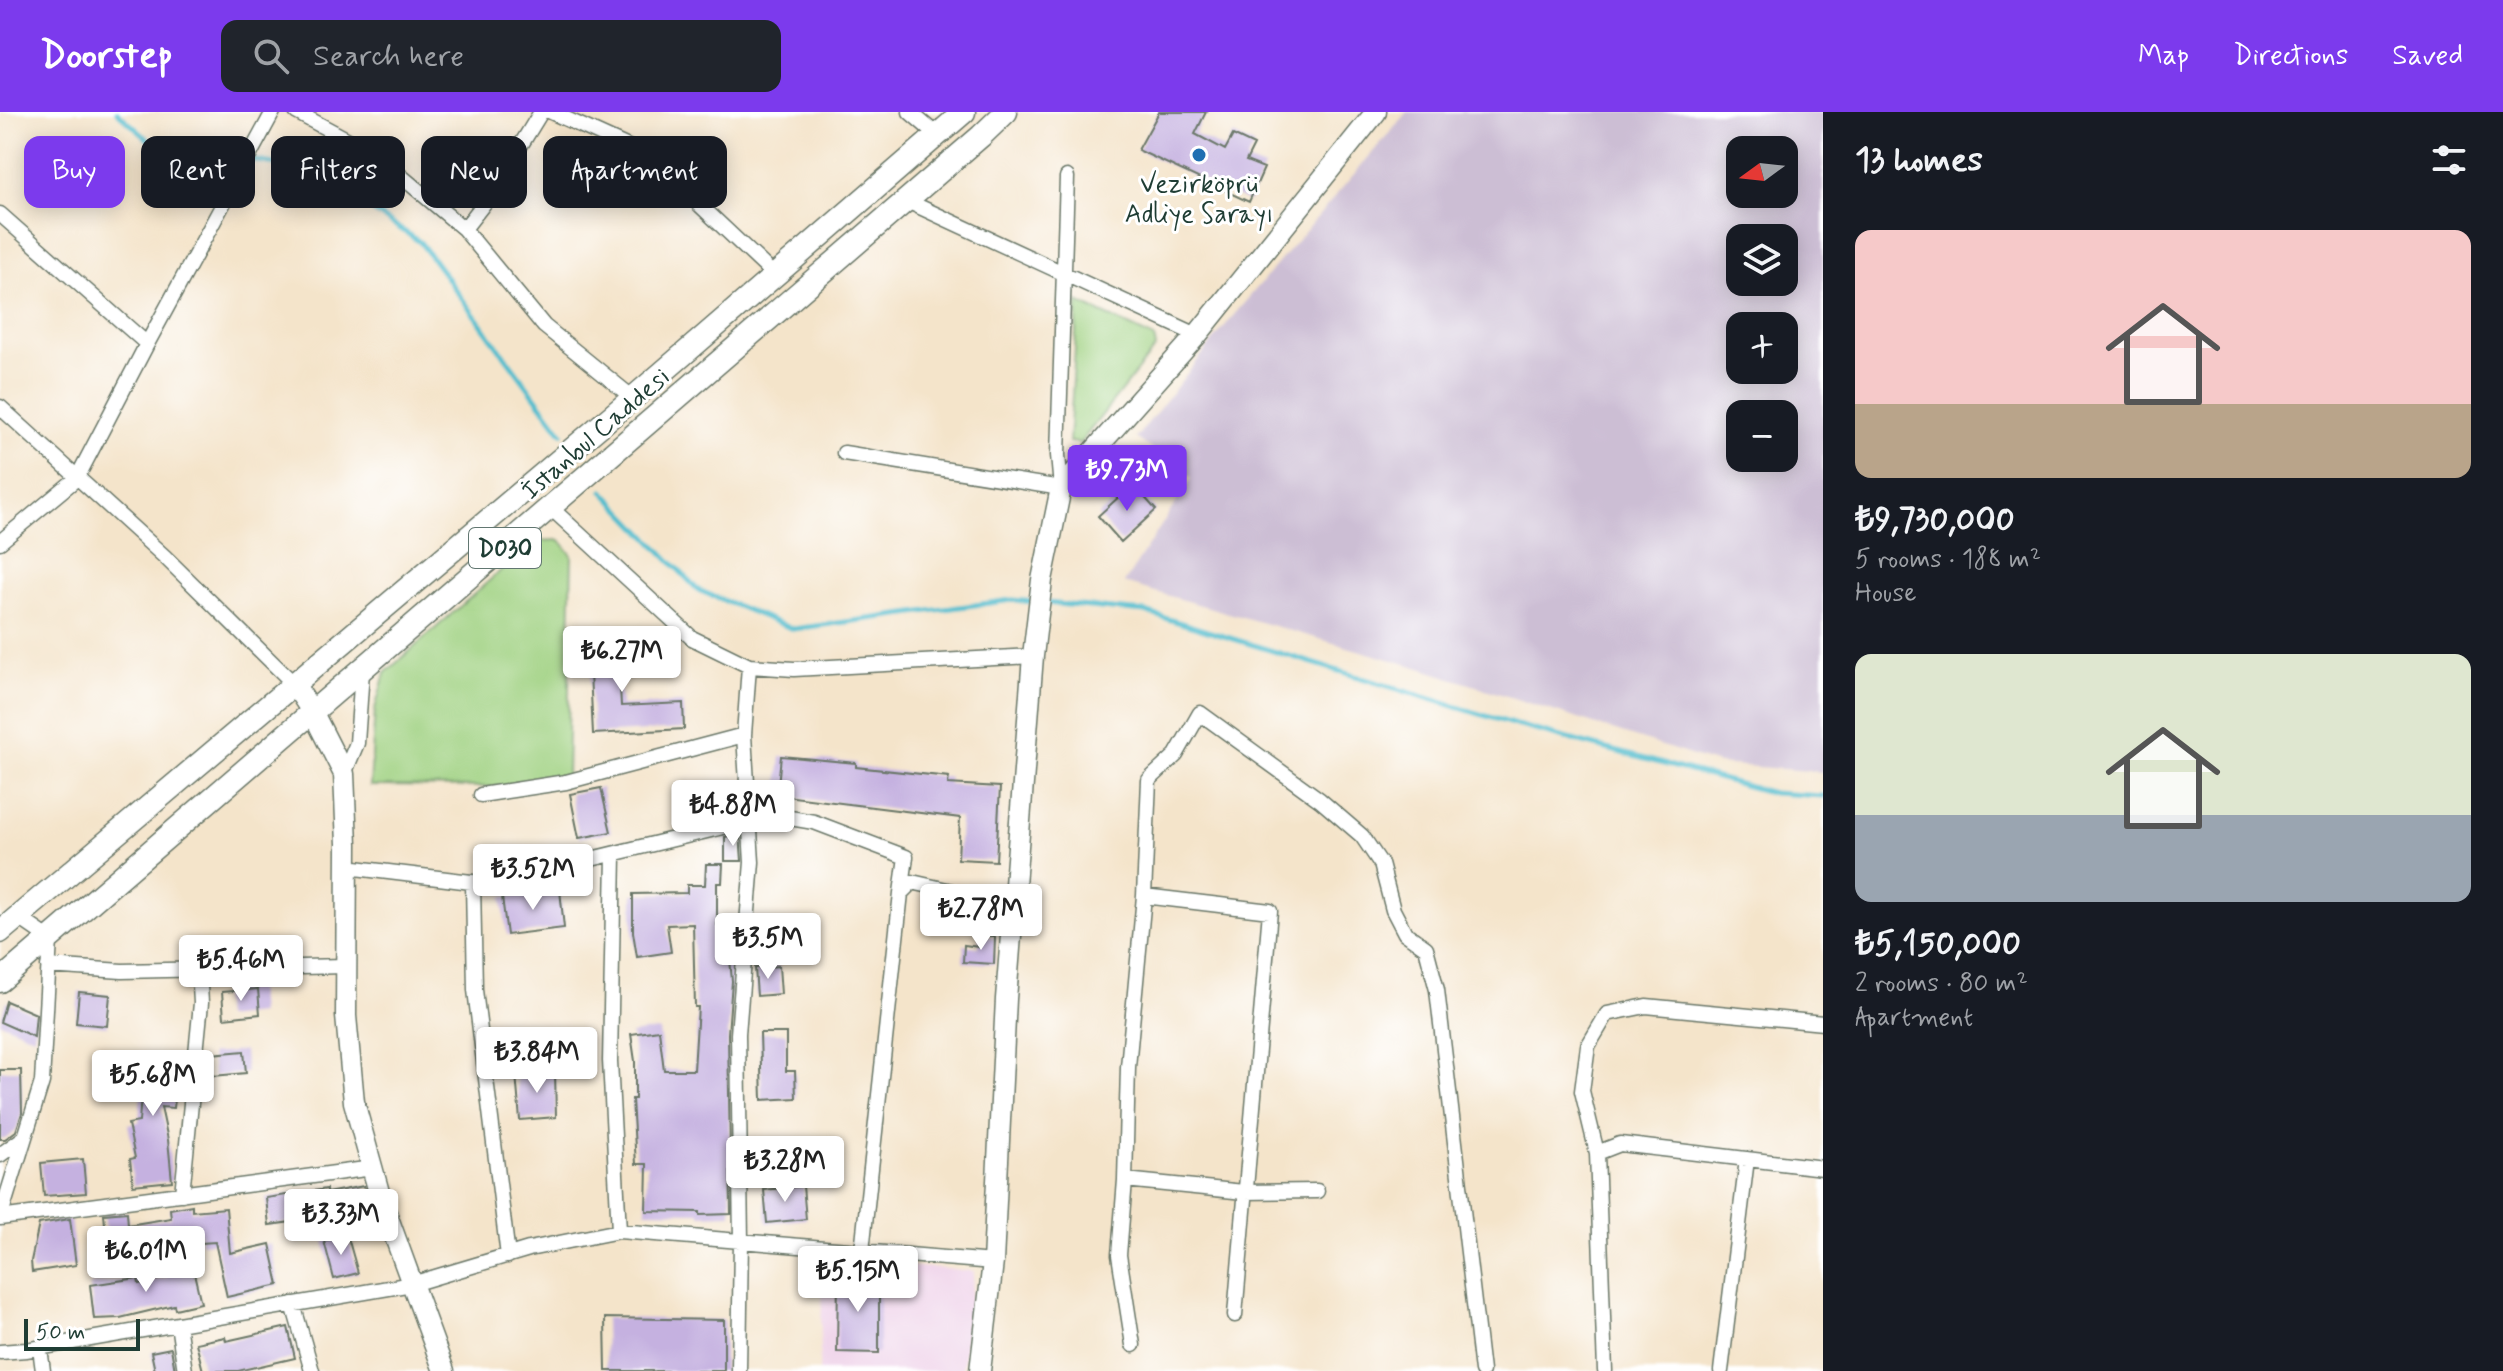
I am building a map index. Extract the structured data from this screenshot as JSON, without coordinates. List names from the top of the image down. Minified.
{"streets":{"main road":["İstanbul Caddesi","D030"]},"places":["Vezirköprü Adliye Sarayı"],"scale_bar":"50 m","north":"left","page":{"header":"Doorstep","search":"Search here","nav":["Map","Directions","Saved"],"heading":"13 homes","map_buttons":["+","−"],"chip":["Buy","Rent","Filters","New","Apartment"],"list":[{"name":"₺9,730,000","note":"5 rooms · 188 m² · House"},{"name":"₺5,150,000","note":"2 rooms · 80 m² · Apartment"}],"price":["₺9.73M","₺6.27M","₺4.88M","₺3.52M","₺2.78M","₺3.5M","₺5.46M","₺3.84M","₺5.68M","₺3.28M","₺3.33M","₺6.01M","₺5.15M"],"scale":"50 m"}}
